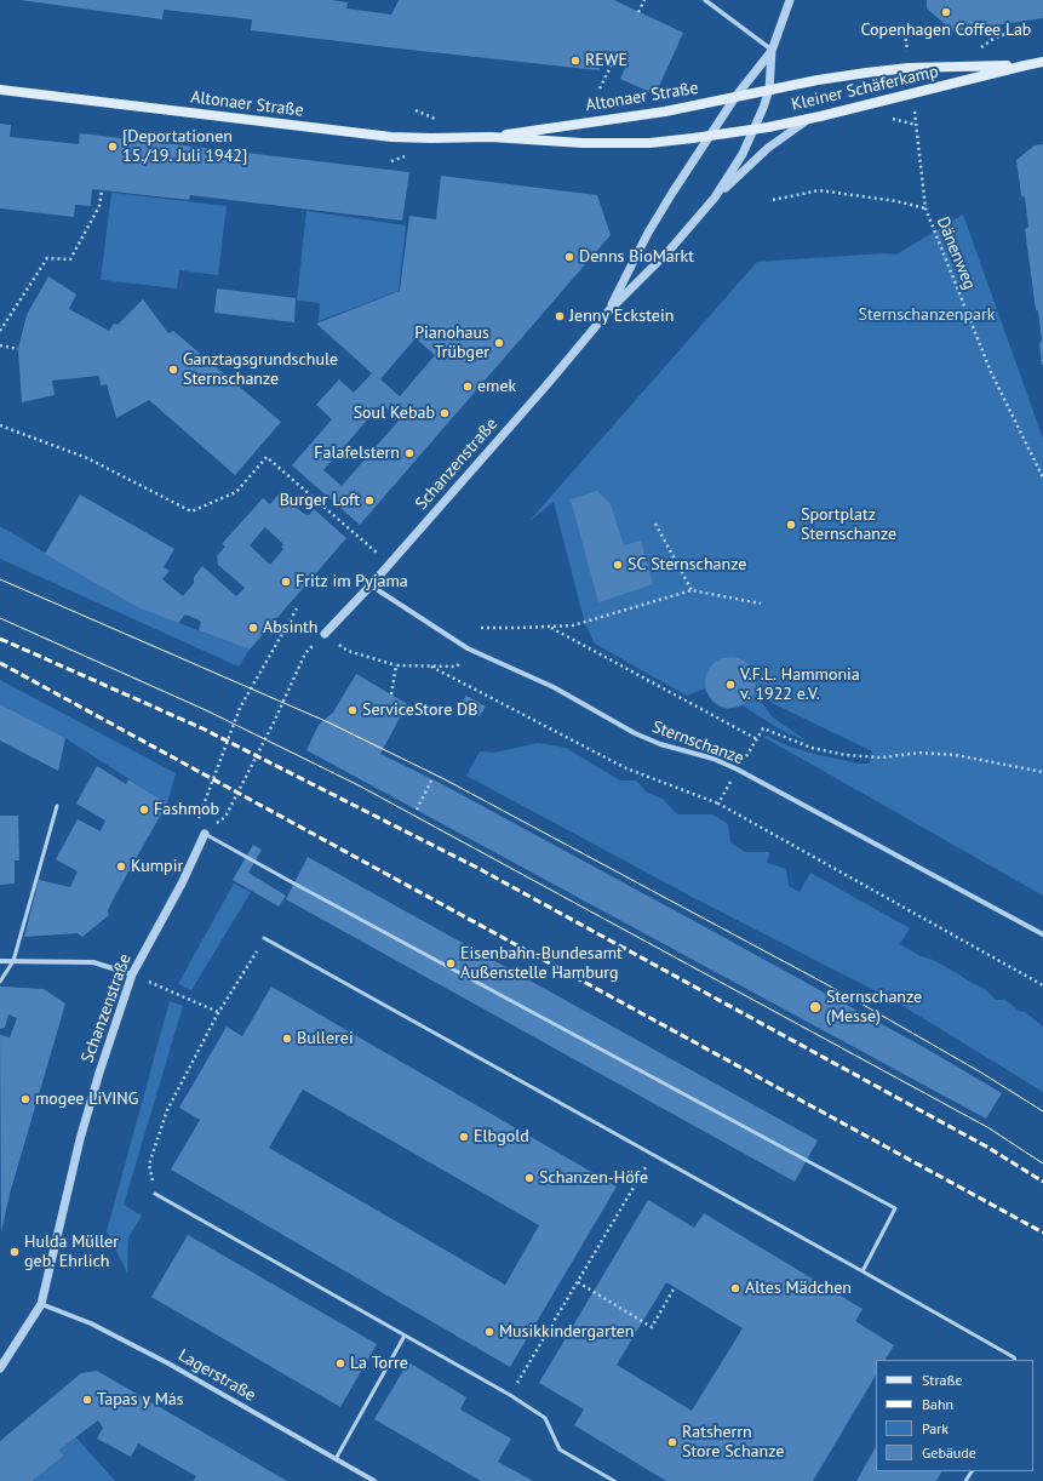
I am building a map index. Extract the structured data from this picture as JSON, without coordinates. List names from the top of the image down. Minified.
{"streets":{"main road":["Kleiner Schäferkamp","Altonaer Straße"],"street":["Schanzenstraße","Sternschanze","Lagerstraße"],"path":["Dänenweg"]},"crossings":[["Kleiner Schäferkamp","Altonaer Straße"],["Kleiner Schäferkamp","Schanzenstraße"],["Altonaer Straße","Schanzenstraße"],["Schanzenstraße","Sternschanze"],["Schanzenstraße","Lagerstraße"]],"parks":["Sternschanzenpark"],"places":["Copenhagen Coffee Lab","REWE","[Deportationen 15./19. Juli 1942]","Denns BioMarkt","Jenny Eckstein","Pianohaus Trübger","Ganztagsgrundschule Sternschanze","emek","Soul Kebab","Falafelstern","Burger Loft","Sportplatz Sternschanze","SC Sternschanze","Fritz im Pyjama","Absinth","V.F.L. Hammonia v. 1922 e.V.","ServiceStore DB","Fashmob","Kumpir","Eisenbahn-Bundesamt Außenstelle Hamburg","Sternschanze (Messe)","Bullerei","mogee LiVING","Elbgold","Schanzen-Höfe","Hulda Müller geb. Ehrlich","Altes Mädchen","Musikkindergarten","La Torre","Tapas y Más","Ratsherrn Store Schanze"],"legend":["Straße","Bahn","Park","Gebäude"]}
